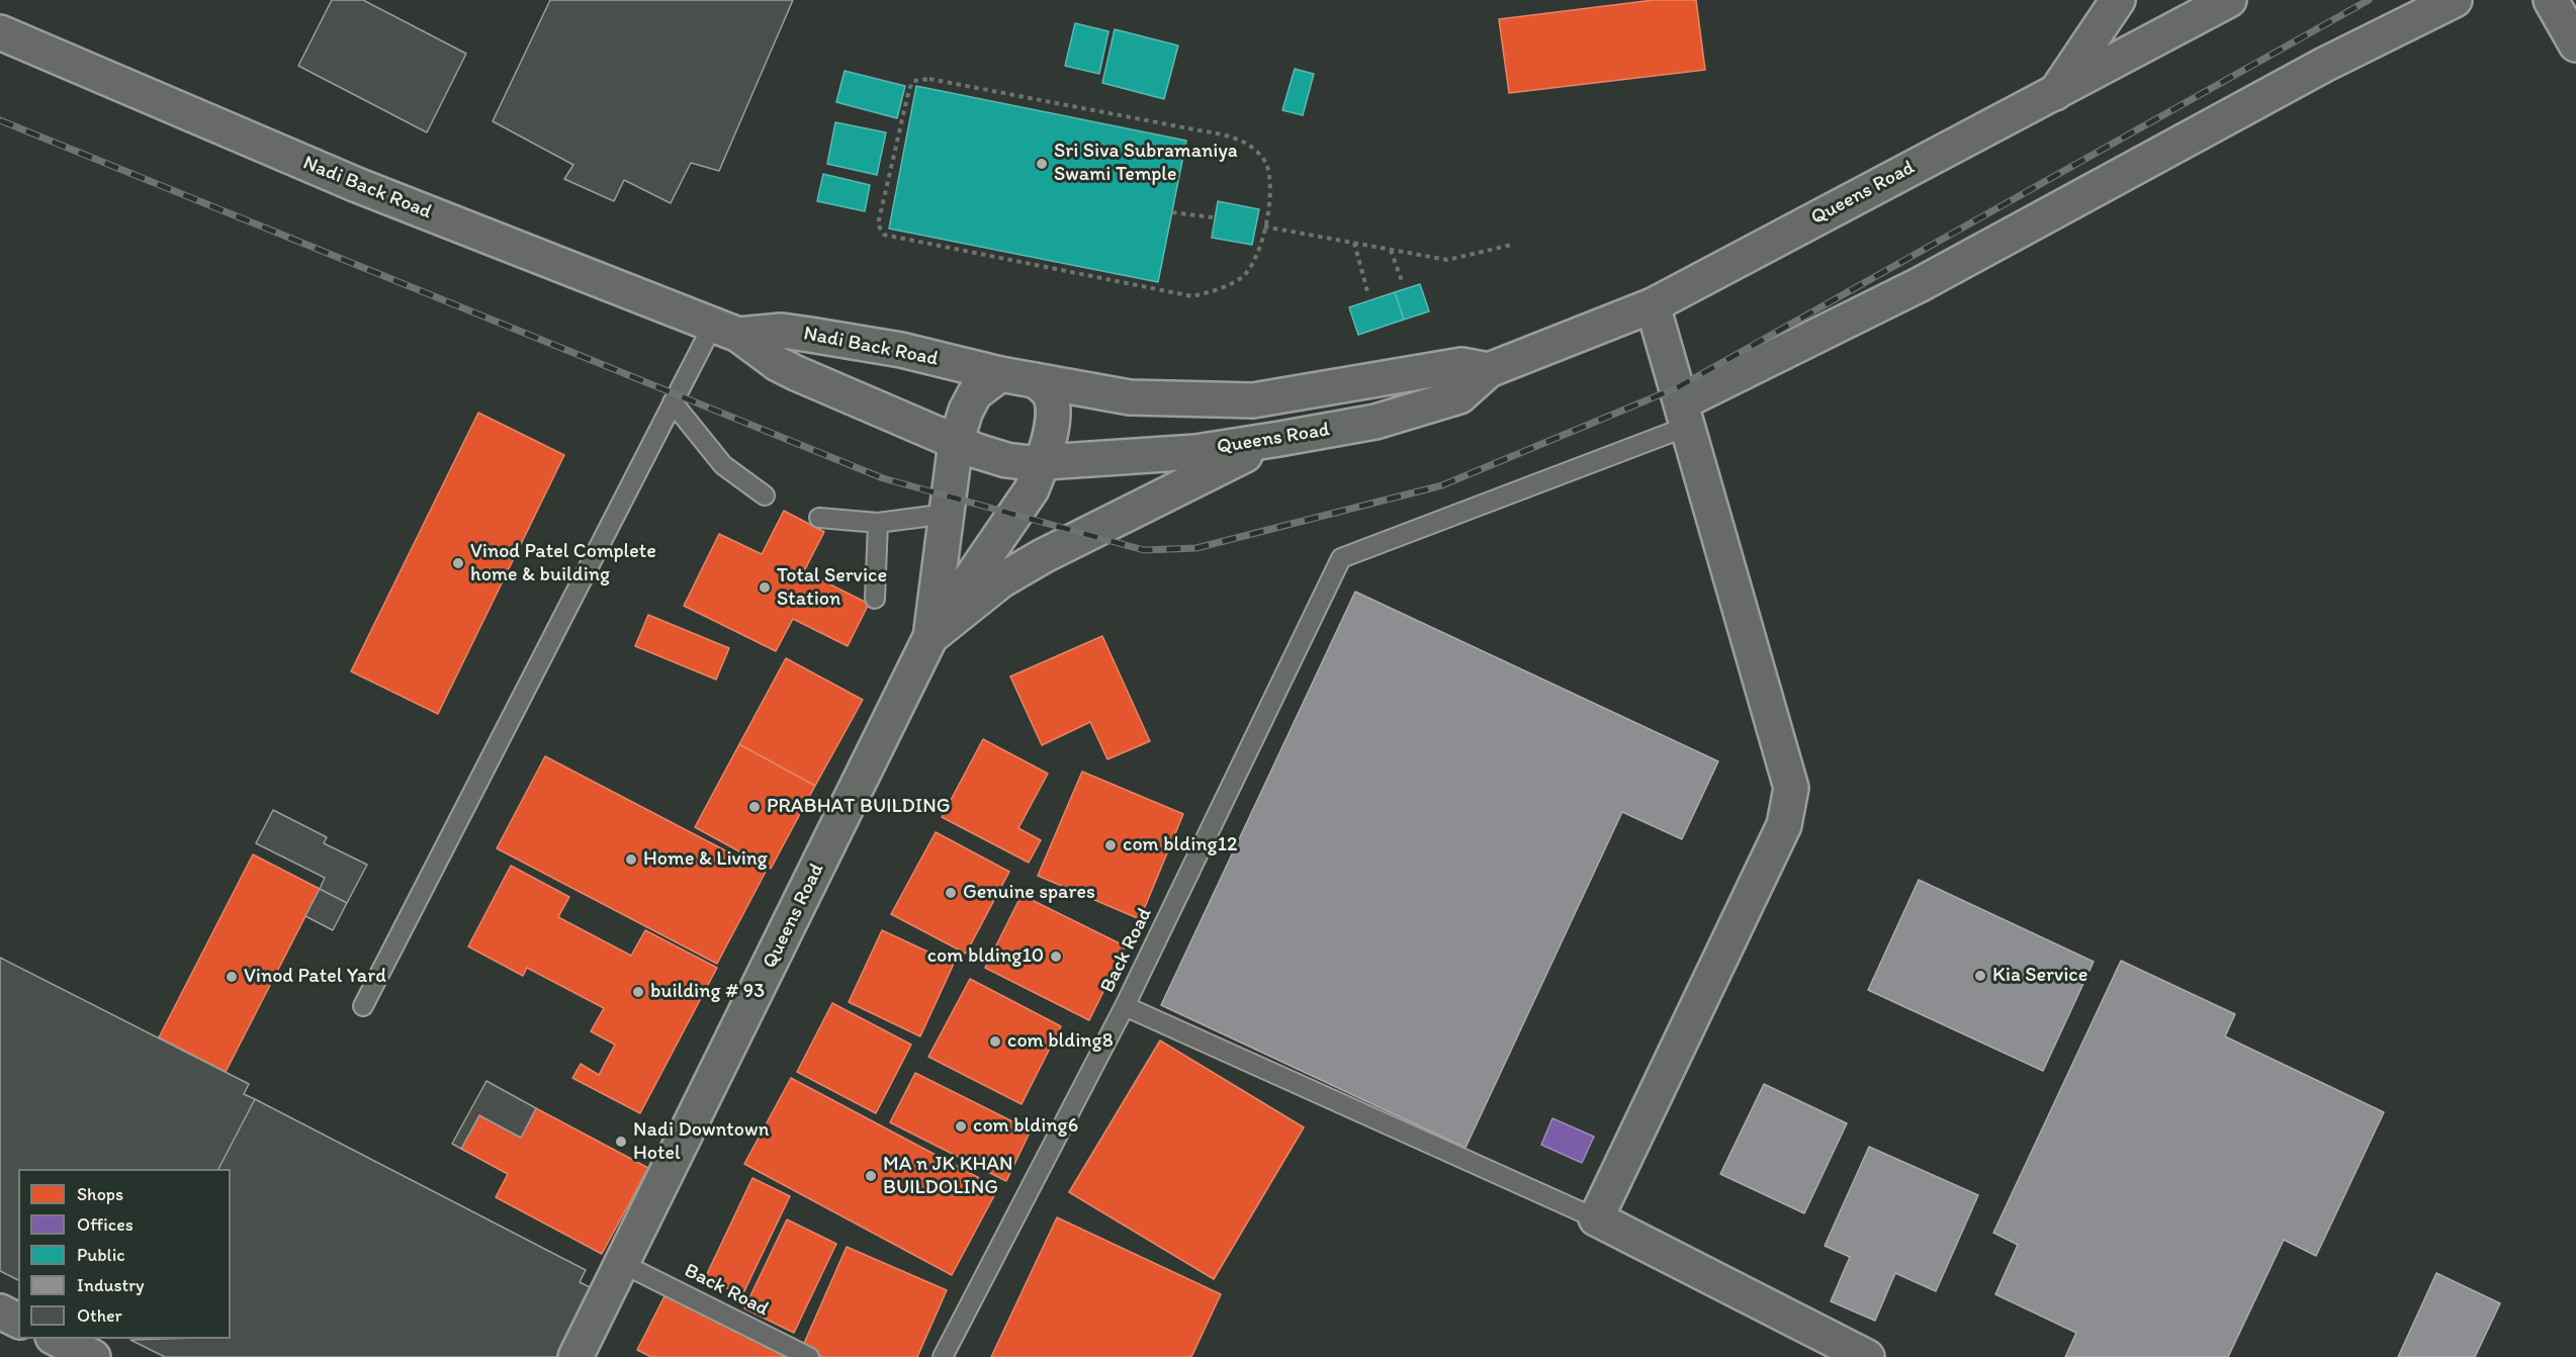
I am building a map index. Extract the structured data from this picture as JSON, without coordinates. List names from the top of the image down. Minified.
{"streets":{"main road":["Nadi Back Road","Queens Road"],"lane":["Back Road"]},"crossings":[["Nadi Back Road","Queens Road"],["Queens Road","Back Road"]],"places":["Sri Siva Subramaniya Swami Temple","Vinod Patel Complete home & building","Total Service Station","PRABHAT BUILDING","com blding12","Home & Living","Genuine spares","com blding10","Kia Service","Vinod Patel Yard","building # 93","com blding8","com blding6","Nadi Downtown Hotel","MA n JK KHAN BUILDOLING"],"legend":["Shops","Offices","Public","Industry","Other"]}
